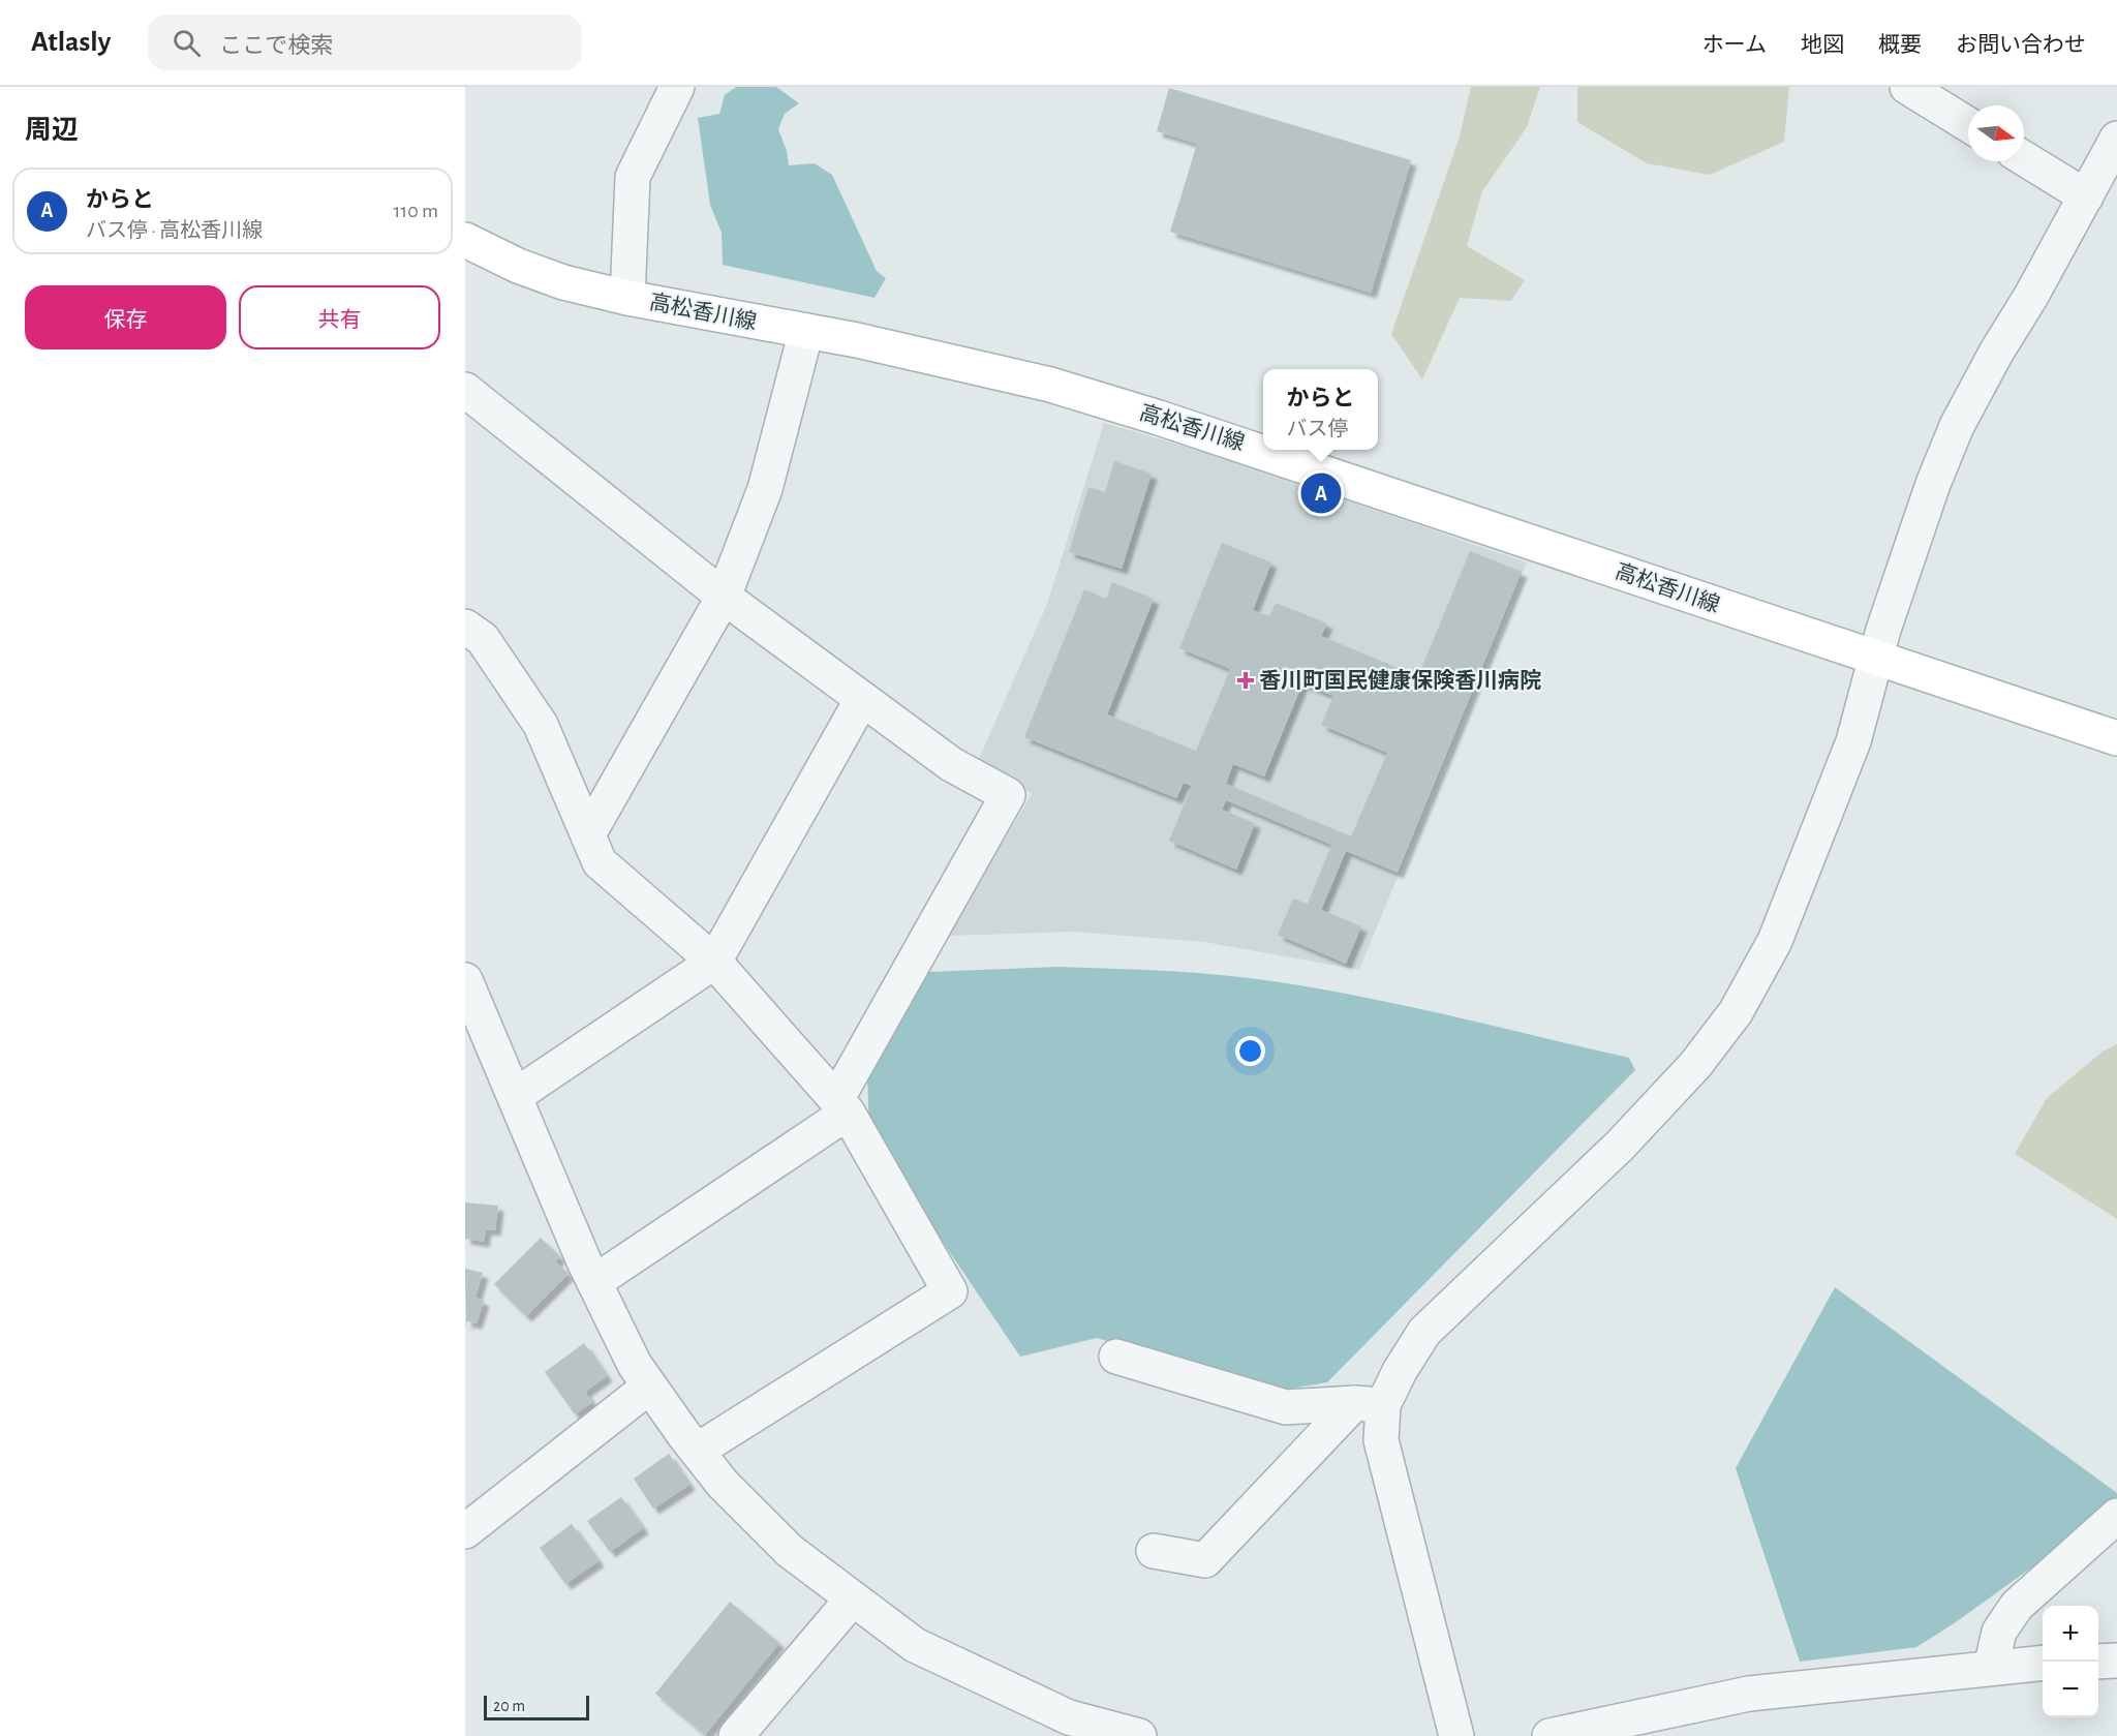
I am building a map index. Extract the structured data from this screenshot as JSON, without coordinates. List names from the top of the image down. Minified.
{"streets":{"main road":["高松香川線"]},"places":{"health":["香川町国民健康保険香川病院"]},"scale_bar":"20 m","north":"right","page":{"header":"Atlasly","search":"ここで検索","nav":["ホーム","地図","概要","お問い合わせ"],"heading":"周辺","list":[{"mark":"A","name":"からと","note":"バス停 · 高松香川線","value":"110 m"}],"buttons":["保存","共有"],"popup":["からと","バス停"],"pins":"A","map_buttons":["+","−"],"scale":"20 m"}}
